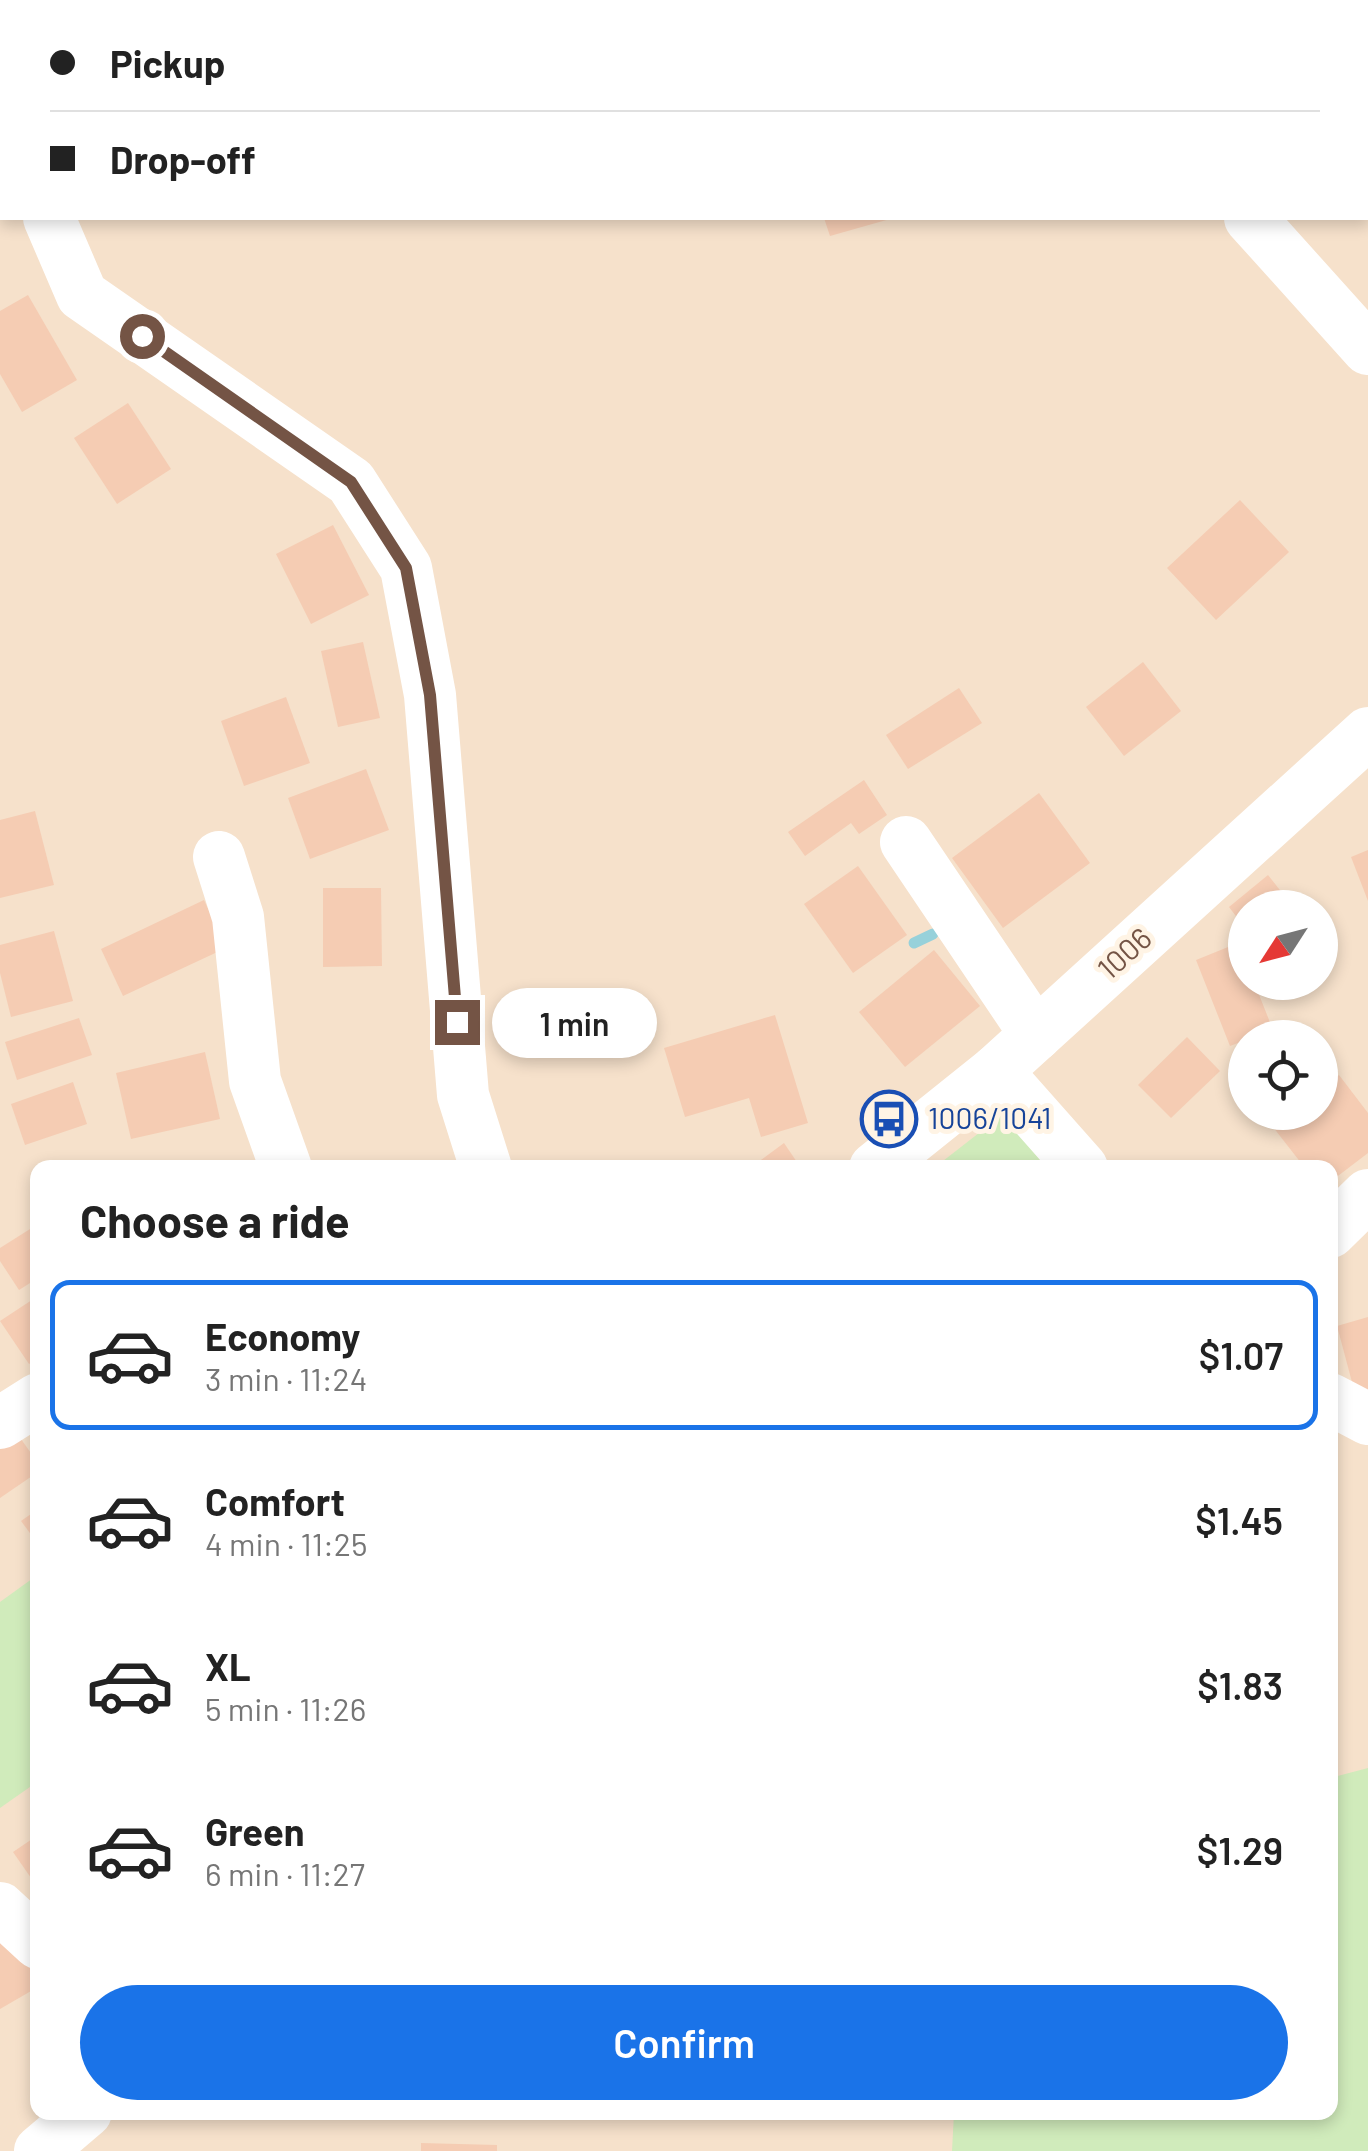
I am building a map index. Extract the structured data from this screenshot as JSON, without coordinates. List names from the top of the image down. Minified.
{"streets":{"street":["1006"]},"places":{"bus stop":["1006/1041"]},"north":"bottom left","page":{"banner":["Pickup","Drop-off"],"bubble":"1 min","heading":"Choose a ride","list":[{"name":"Economy","note":"3 min · 11:24","value":"$1.07"},{"name":"Comfort","note":"4 min · 11:25","value":"$1.45"},{"name":"XL","note":"5 min · 11:26","value":"$1.83"},{"name":"Green","note":"6 min · 11:27","value":"$1.29"}],"buttons":"Confirm"}}
